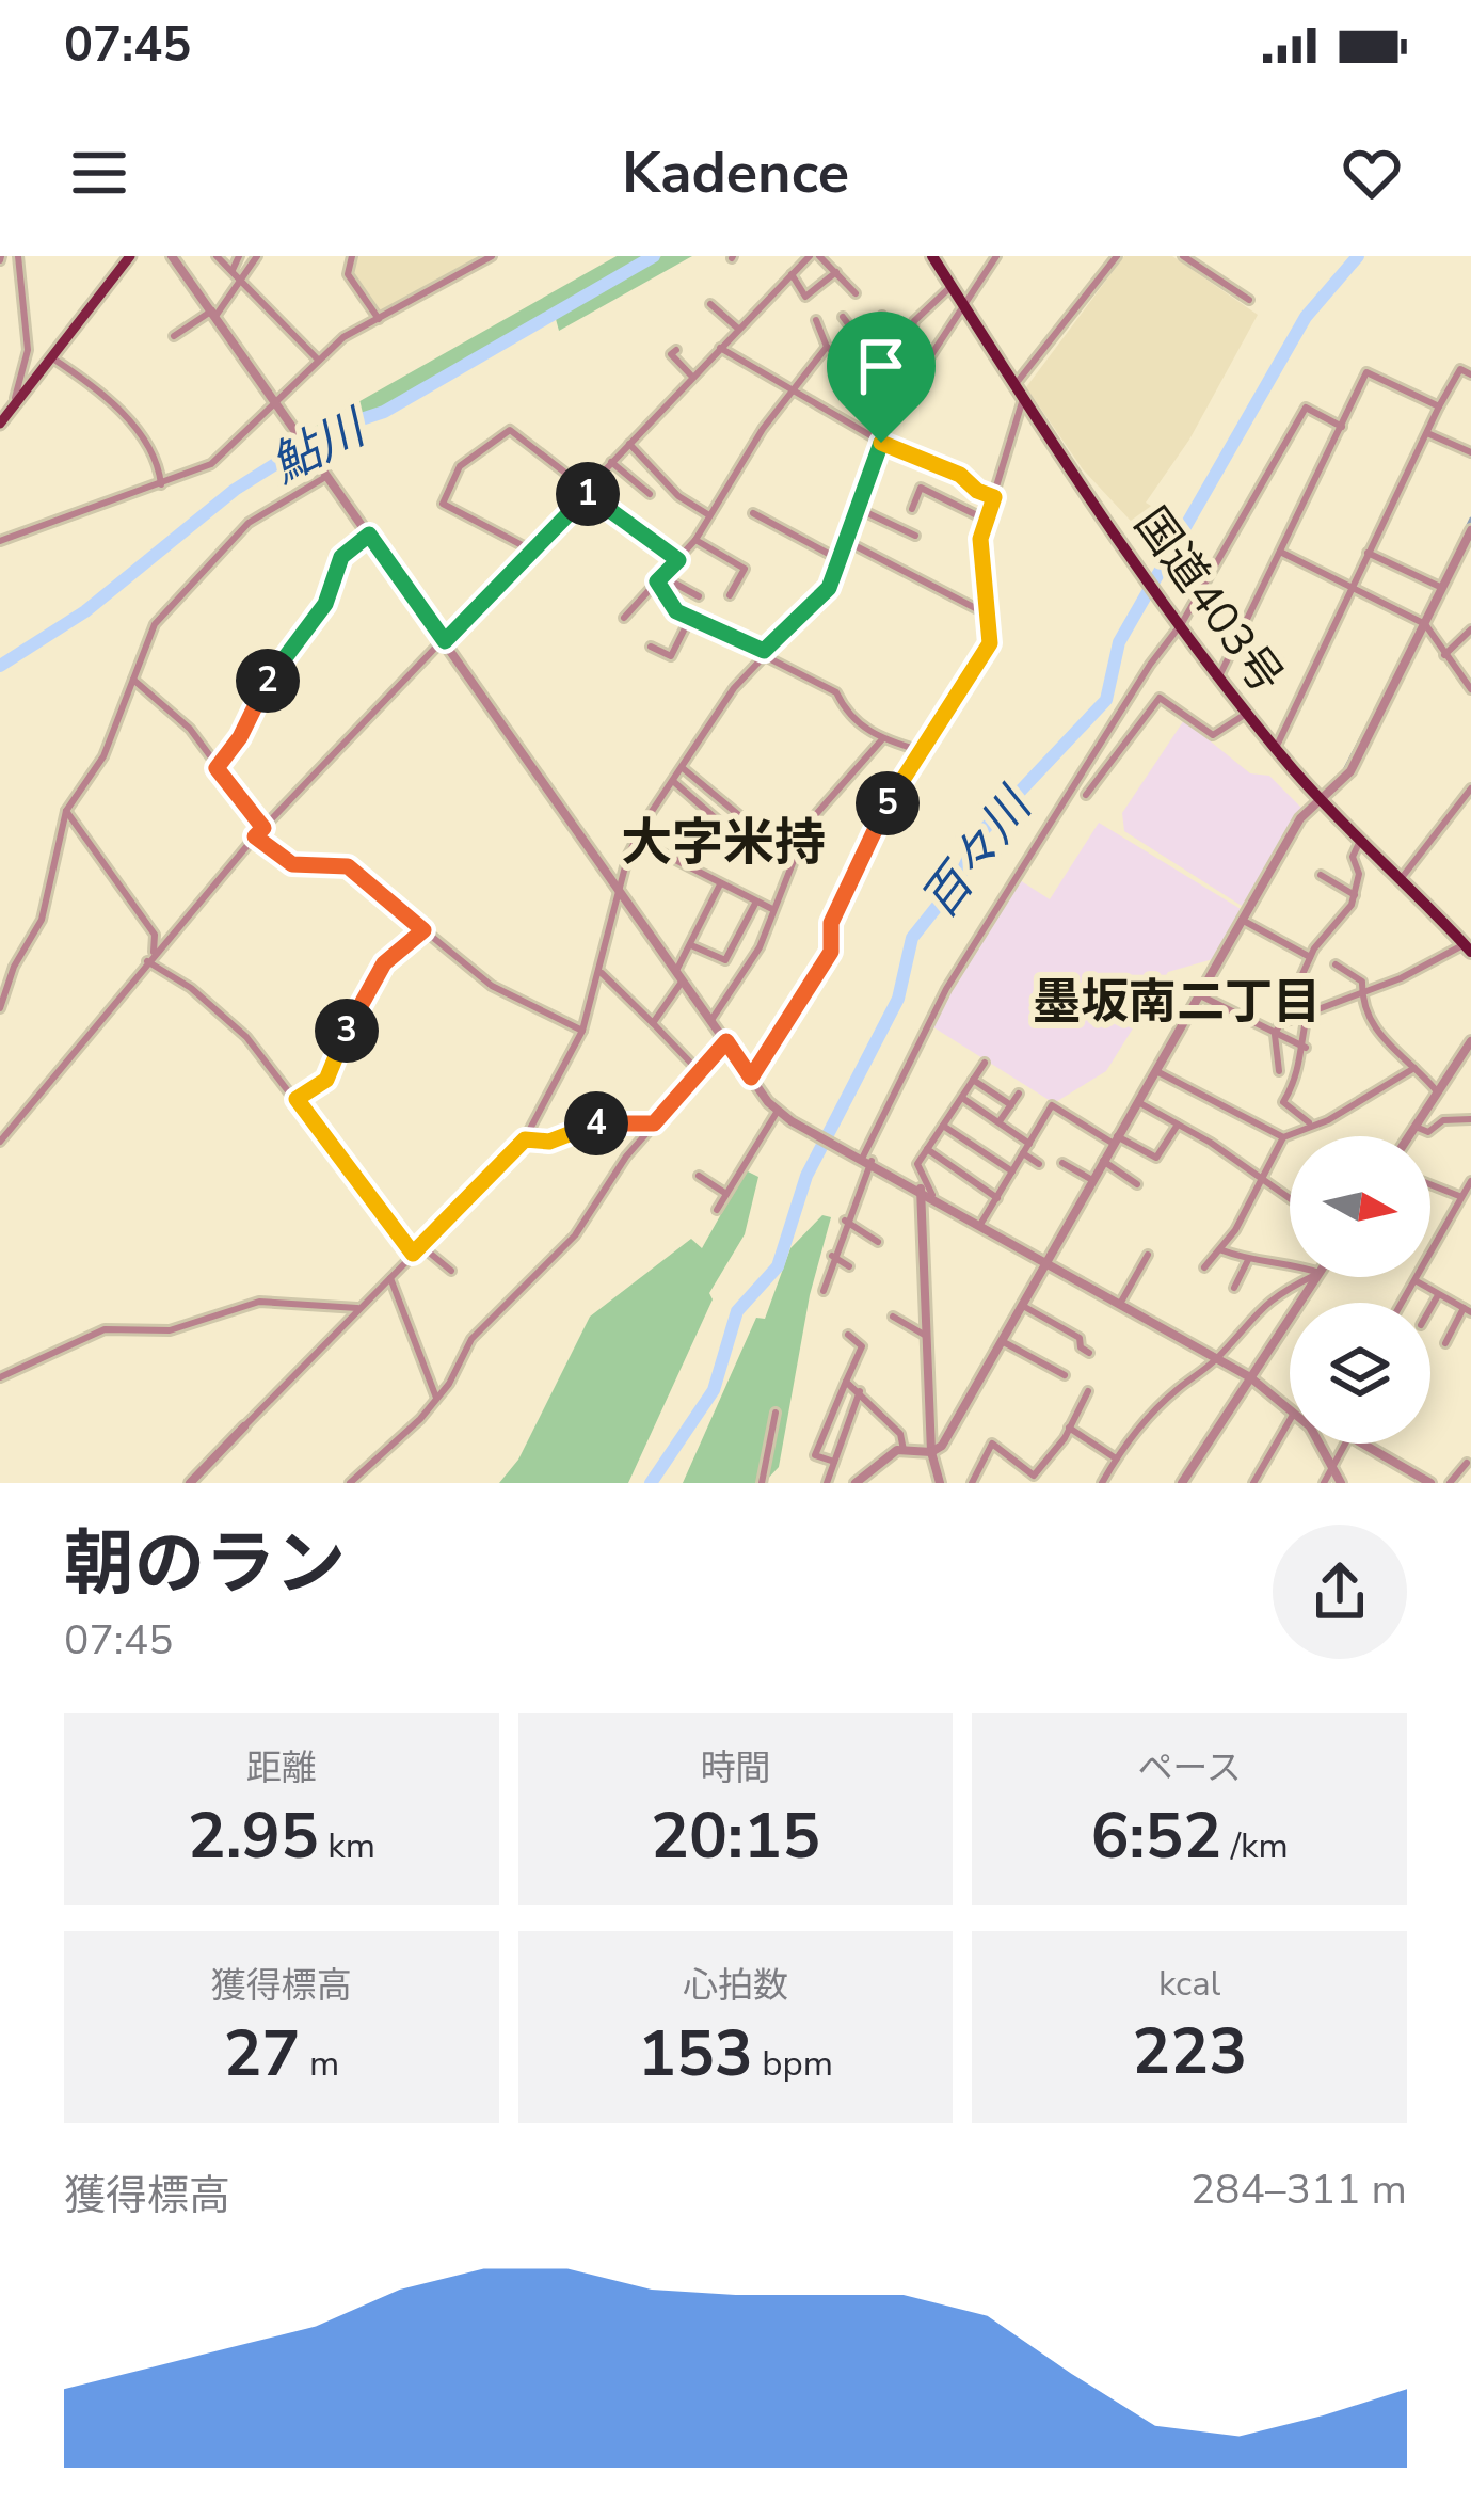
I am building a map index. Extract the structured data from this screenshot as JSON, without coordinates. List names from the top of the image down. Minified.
{"streets":{"highway":["国道403号"]},"districts":["大字米持","墨坂南二丁目"],"water":["鮎川","百々川"],"north":"right","page":{"status":"07:45","header":"Kadence","pins":["1","2","5","3","4"],"heading":["朝のラン","07:45"],"stats":[["距離","2.95 km"],["時間","20:15"],["ペース","6:52 /km"],["獲得標高","27 m"],["心拍数","153 bpm"],["kcal","223"]],"chart":["獲得標高","284–311 m"]}}
